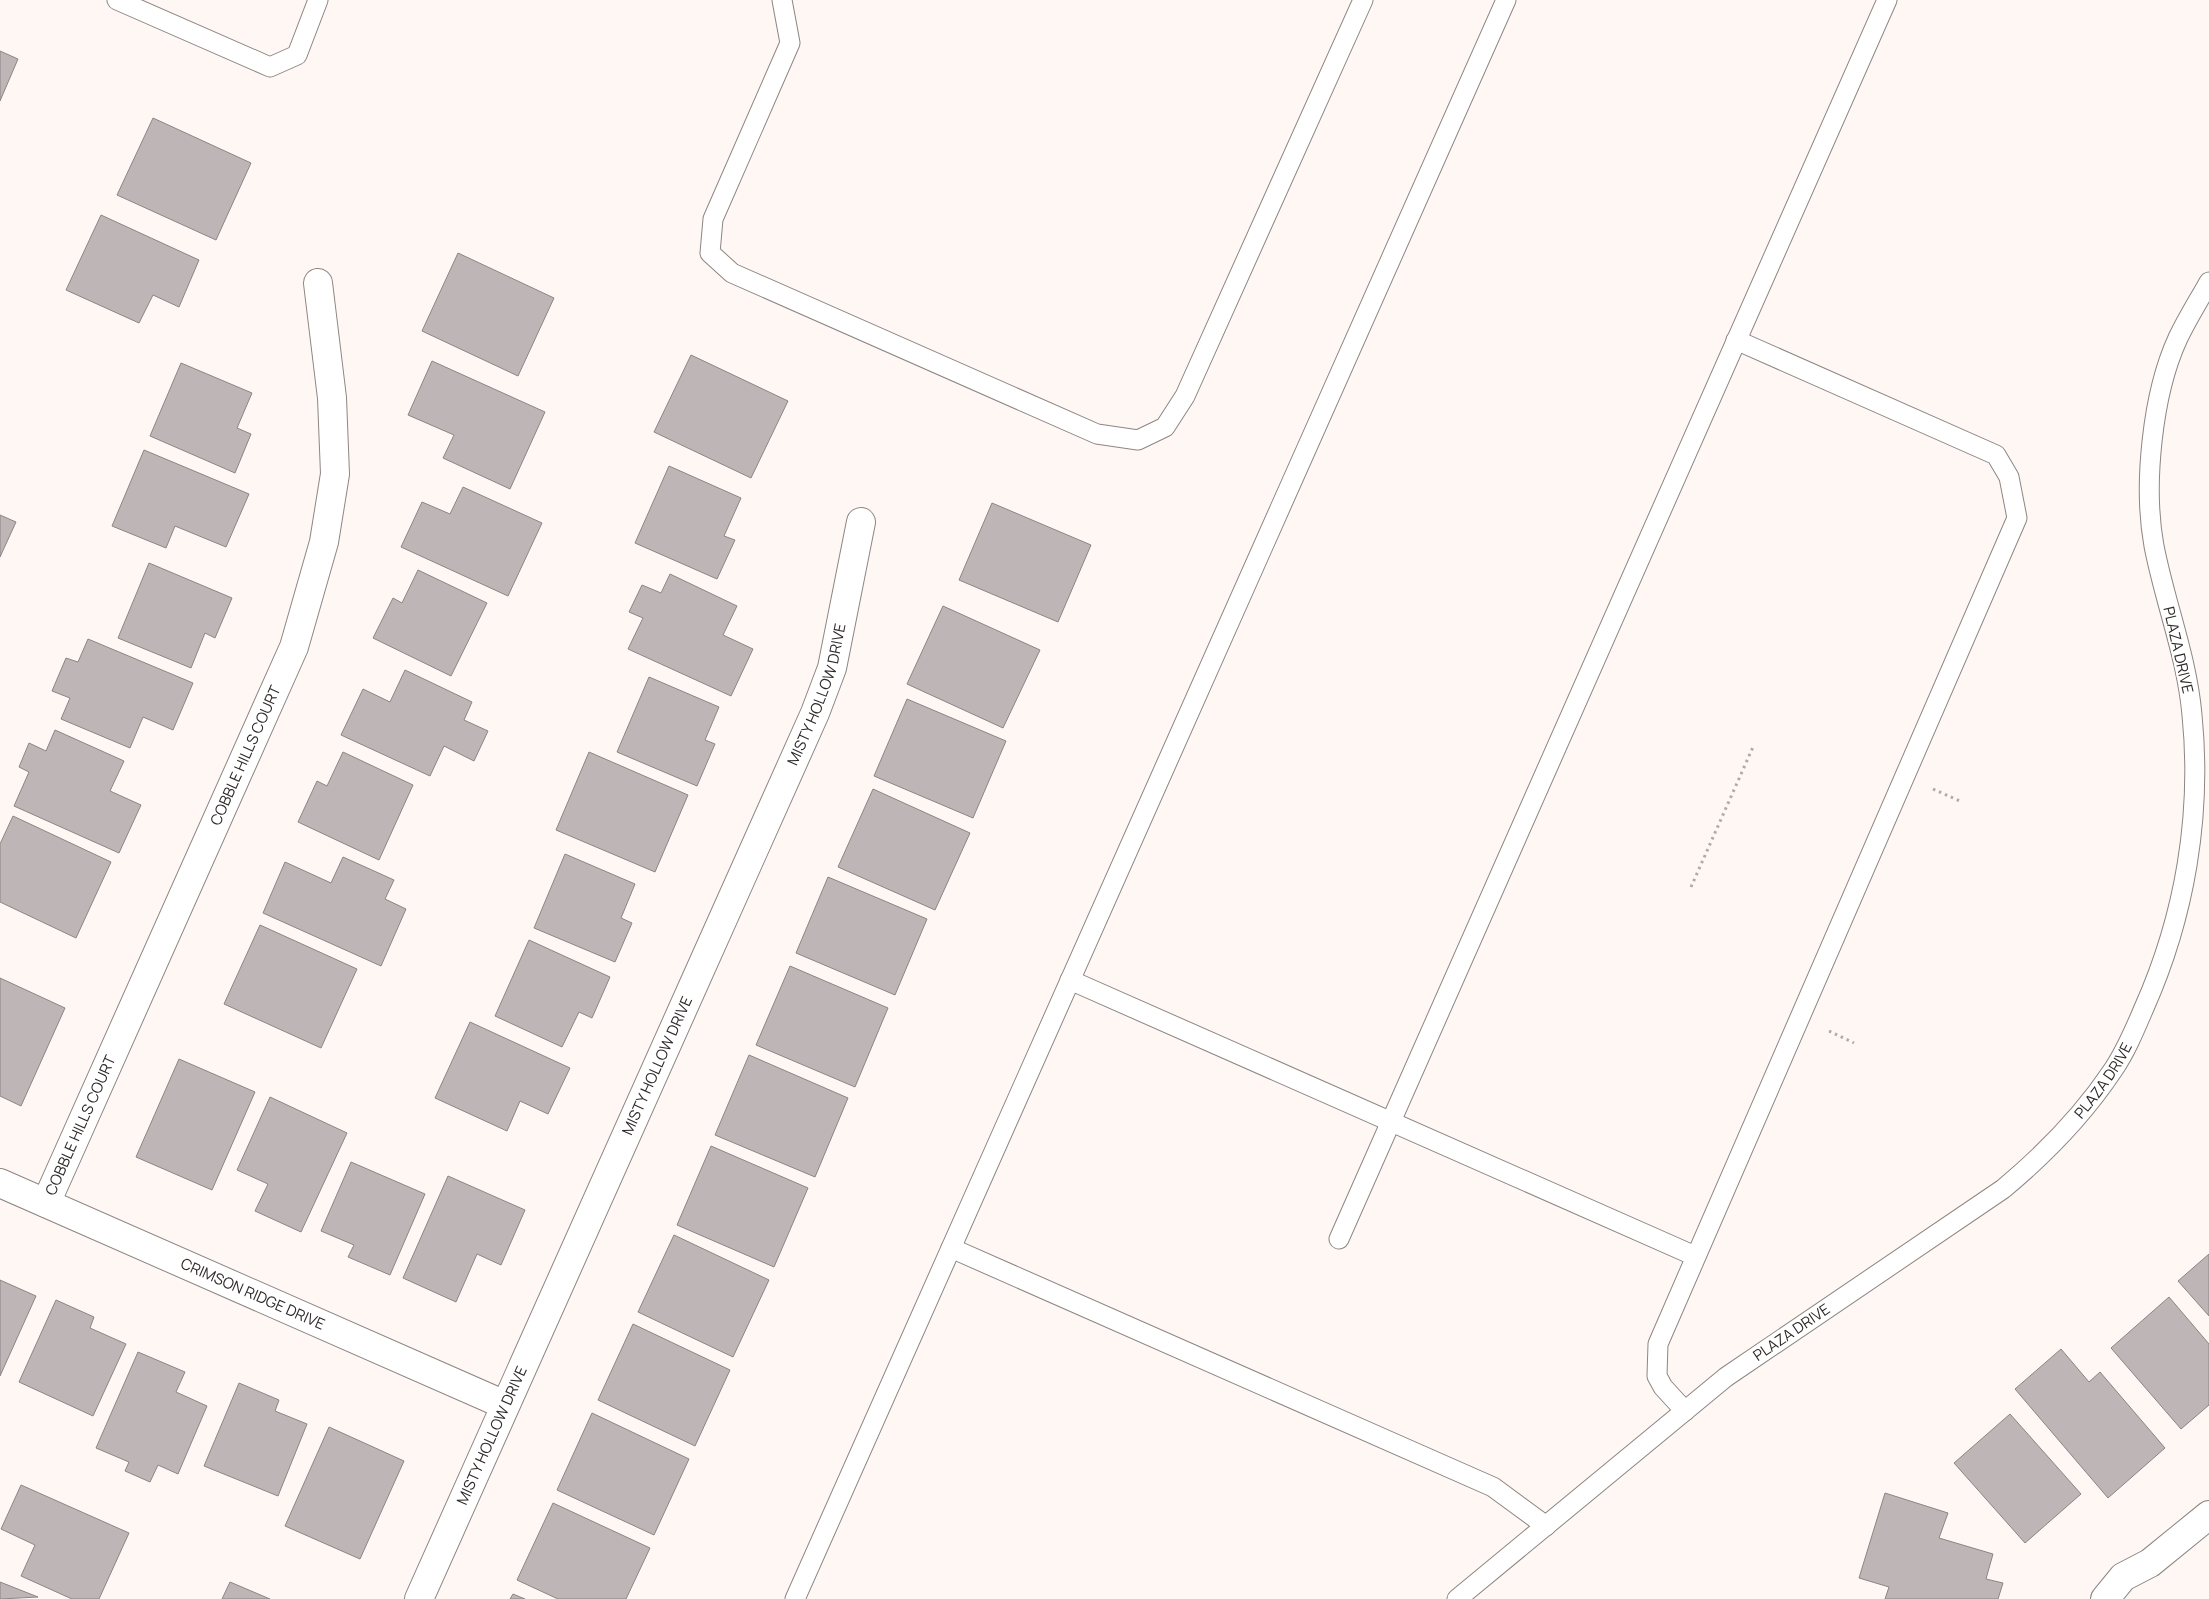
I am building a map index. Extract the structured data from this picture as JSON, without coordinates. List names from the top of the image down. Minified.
{"streets":{"street":["MISTY HOLLOW DRIVE","COBBLE HILLS COURT","CRIMSON RIDGE DRIVE"],"lane":["PLAZA DRIVE"]},"crossings":[["MISTY HOLLOW DRIVE","CRIMSON RIDGE DRIVE"],["COBBLE HILLS COURT","CRIMSON RIDGE DRIVE"]]}
